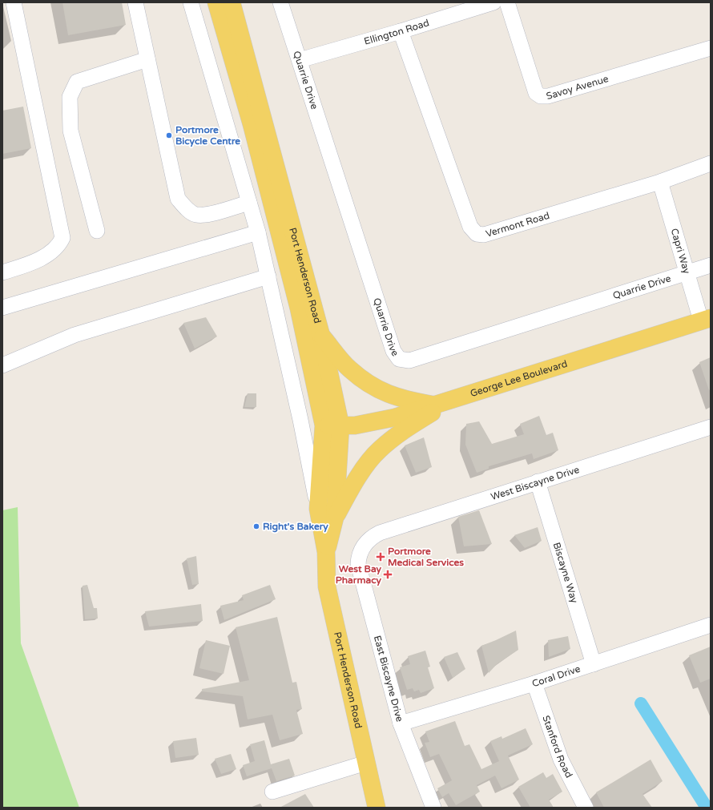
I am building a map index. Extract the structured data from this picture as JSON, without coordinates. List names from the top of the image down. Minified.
{"streets":{"main road":["Port Henderson Road","George Lee Boulevard"],"street":["Ellington Road","Quarrie Drive","Savoy Avenue","Vermont Road","Capri Way","West Biscayne Drive","Biscayne Way","Coral Drive","East Biscayne Drive","Stanford Road"]},"crossings":[["Ellington Road","Quarrie Drive"],["Ellington Road","Vermont Road"],["Quarrie Drive","Capri Way"],["Vermont Road","Capri Way"],["Capri Way","George Lee Boulevard"],["Port Henderson Road","George Lee Boulevard"],["West Biscayne Drive","Biscayne Way"],["West Biscayne Drive","East Biscayne Drive"],["Biscayne Way","Coral Drive"],["Coral Drive","East Biscayne Drive"],["Coral Drive","Stanford Road"]],"places":{"other":["Portmore Bicycle Centre","Right's Bakery"],"health":["Portmore Medical Services","West Bay Pharmacy"]}}
